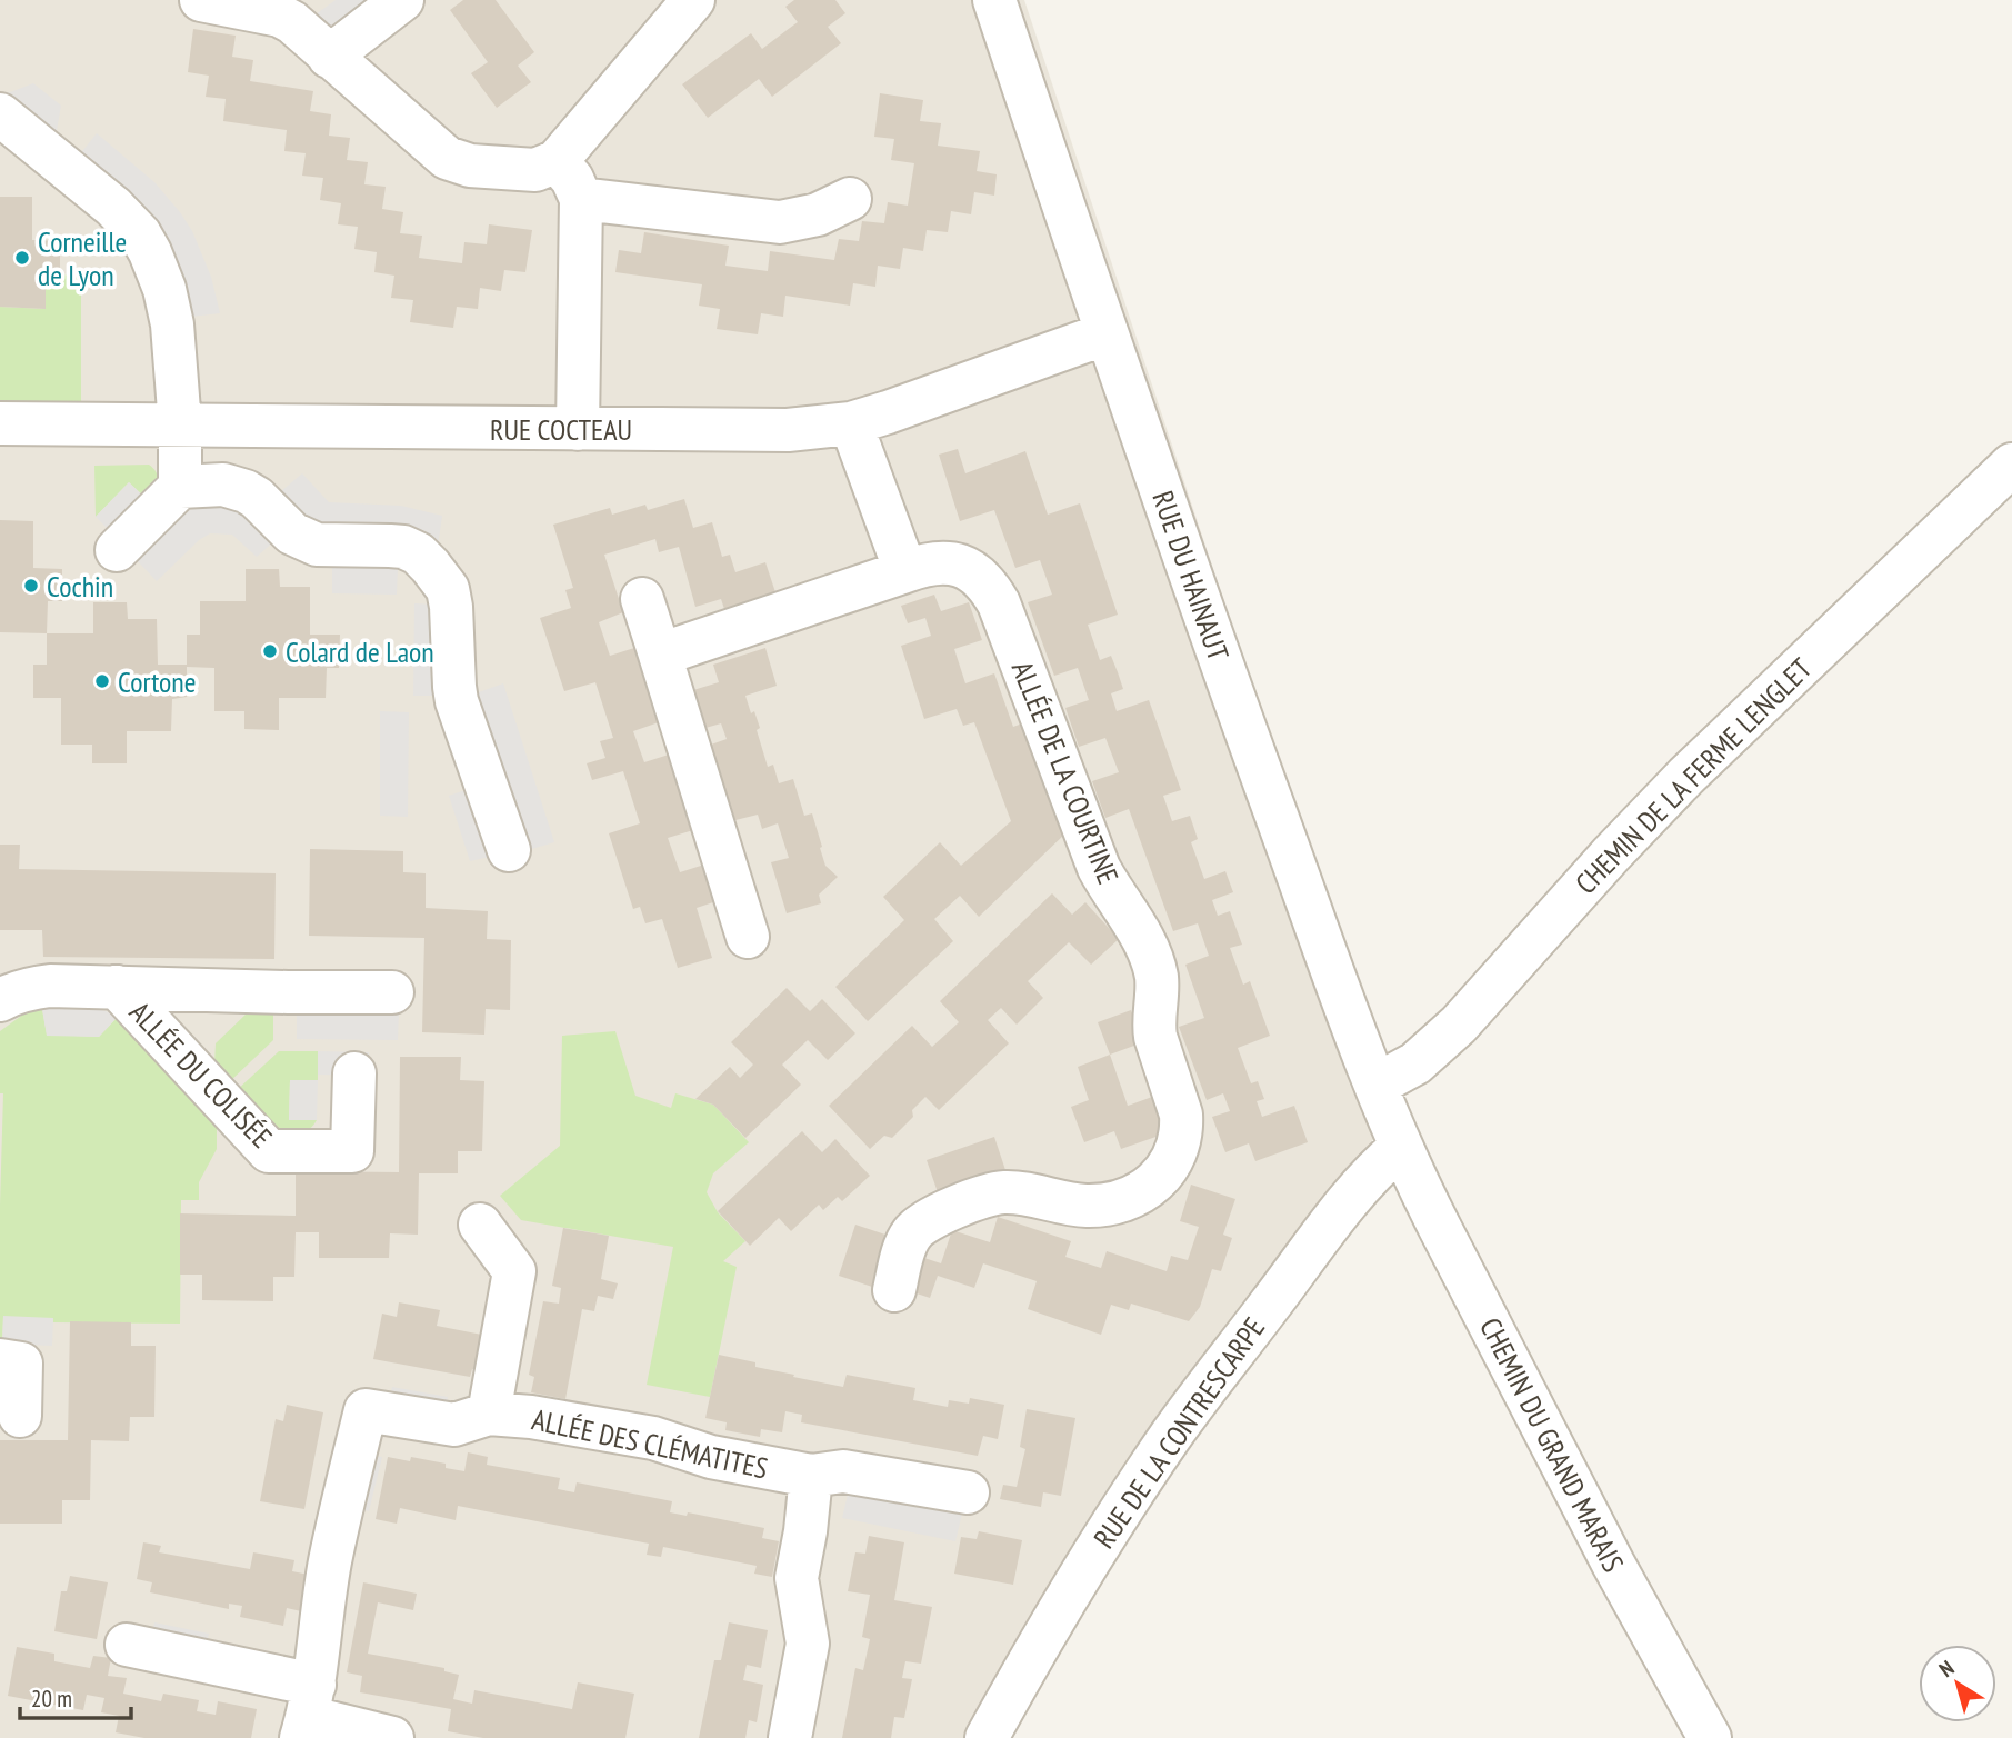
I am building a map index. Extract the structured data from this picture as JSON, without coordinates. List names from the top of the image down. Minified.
{"streets":{"street":["RUE COCTEAU","RUE DU HAINAUT","ALLÉE DE LA COURTINE","CHEMIN DE LA FERME LENGLET","ALLÉE DU COLISÉE","RUE DE LA CONTRESCARPE","ALLÉE DES CLÉMATITES","CHEMIN DU GRAND MARAIS"]},"crossings":[["RUE COCTEAU","RUE DU HAINAUT"],["RUE DU HAINAUT","CHEMIN DE LA FERME LENGLET"],["RUE DU HAINAUT","RUE DE LA CONTRESCARPE"],["RUE DU HAINAUT","CHEMIN DU GRAND MARAIS"],["RUE DE LA CONTRESCARPE","CHEMIN DU GRAND MARAIS"]],"places":["Corneille de Lyon","Cochin","Colard de Laon","Cortone"],"scale_bar":"20 m","north":"top left"}
